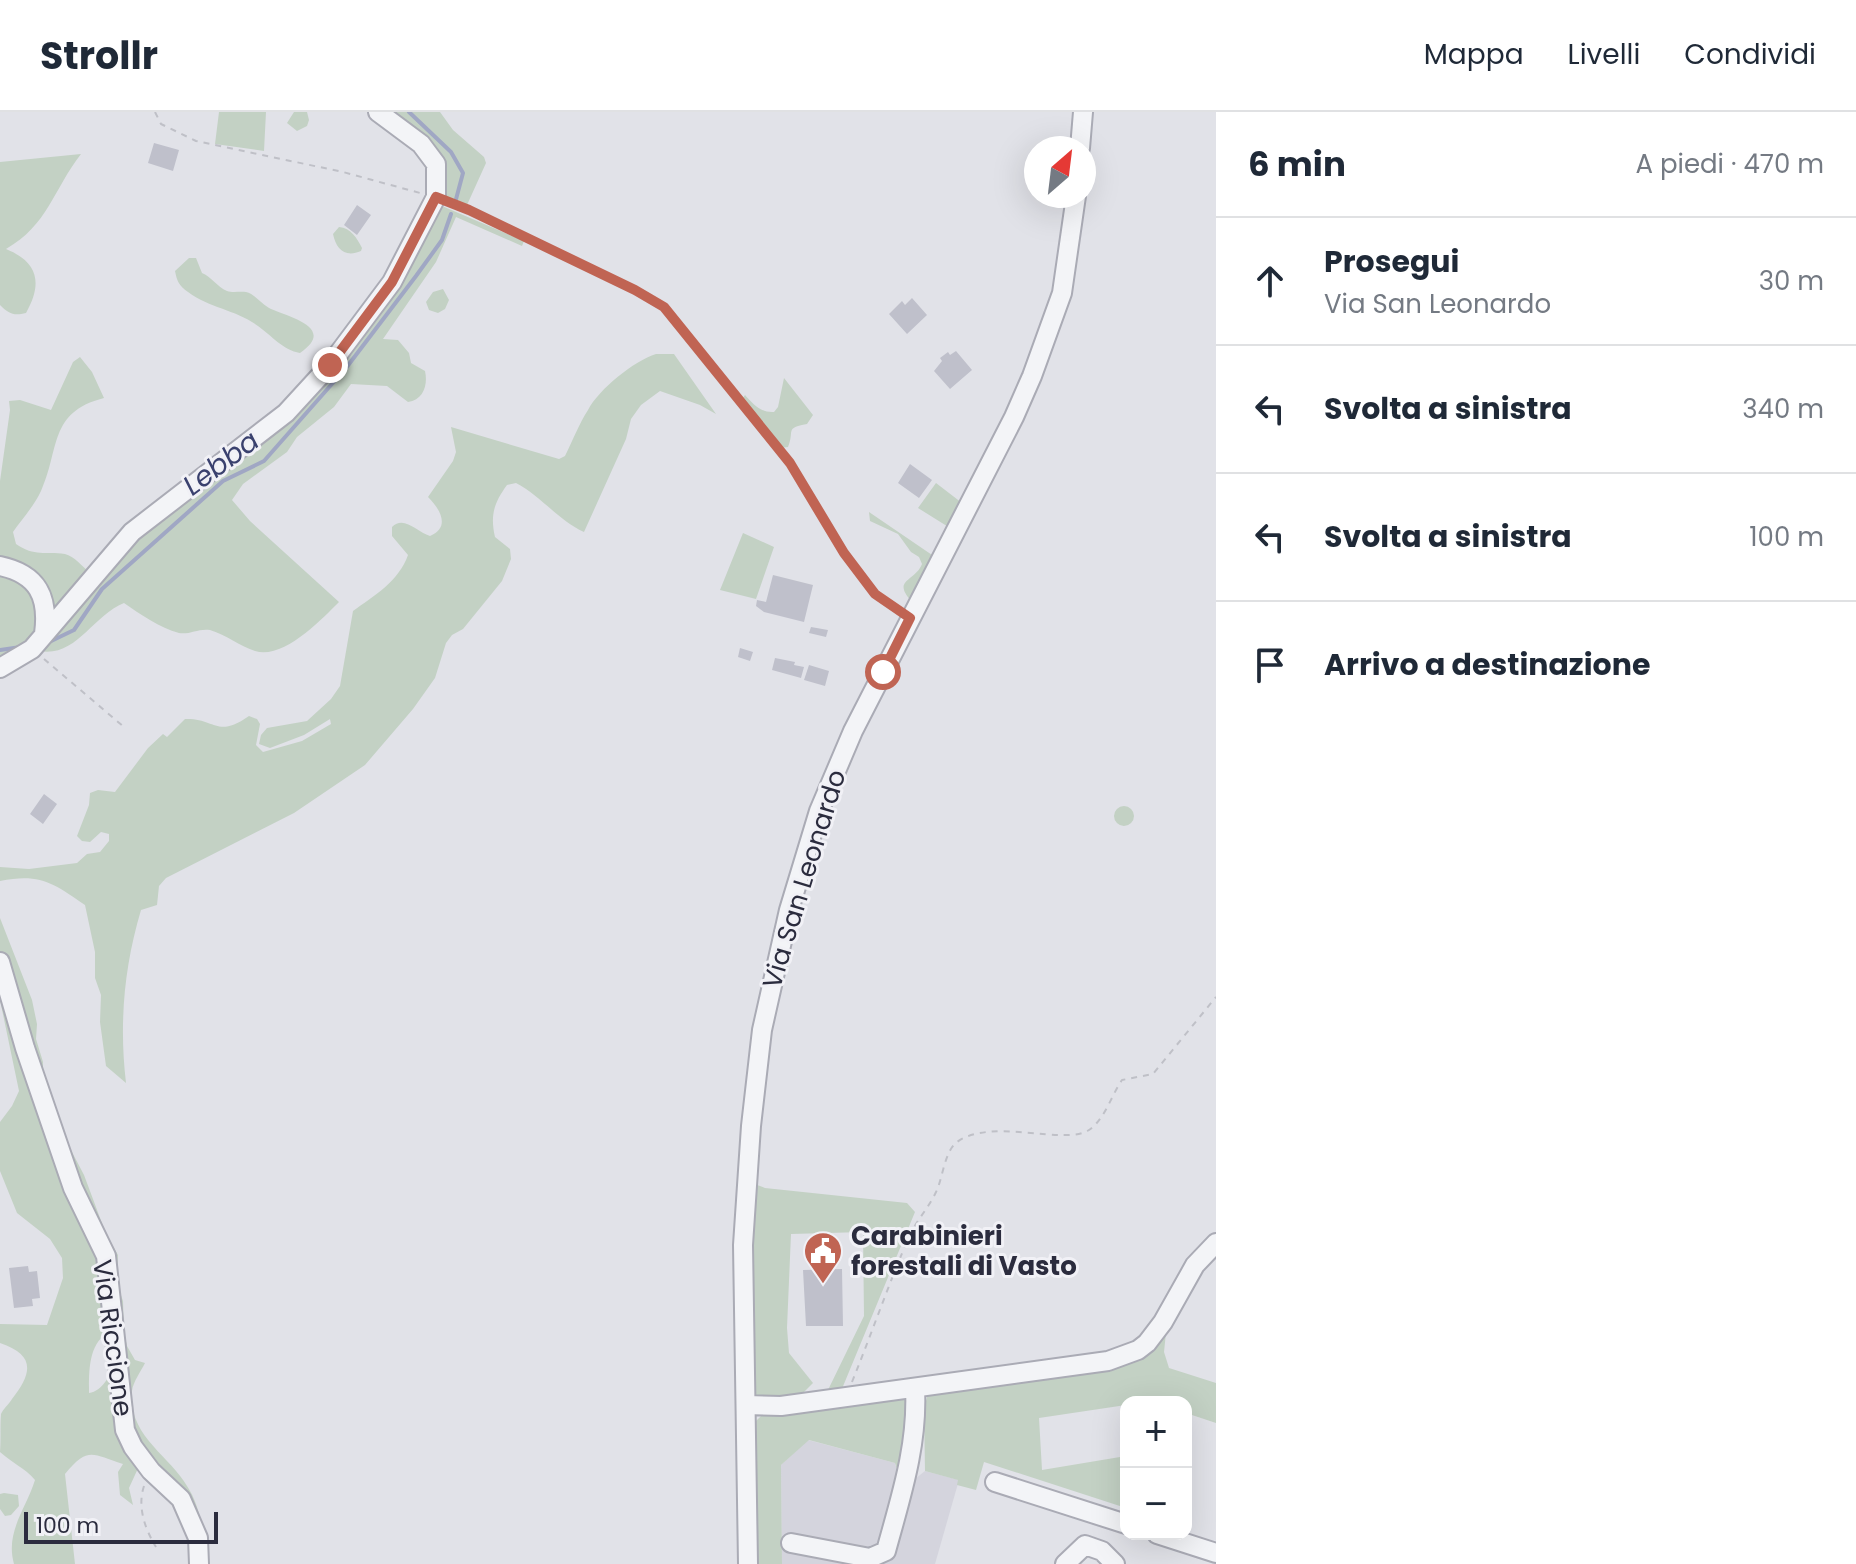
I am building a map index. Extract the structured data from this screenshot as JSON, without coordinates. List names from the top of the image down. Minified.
{"streets":{"street":["Via San Leonardo","Via Riccione"]},"water":["Lebba"],"places":{"public building":["Carabinieri forestali di Vasto"]},"scale_bar":"100 m","north":"top right","page":{"header":"Strollr","nav":["Mappa","Livelli","Condividi"],"heading":["6 min","A piedi · 470 m"],"list":[["Prosegui","Via San Leonardo","30 m"],["Svolta a sinistra","340 m"],["Svolta a sinistra","100 m"],"Arrivo a destinazione"],"map_buttons":["+","−"],"scale":"100 m"}}
